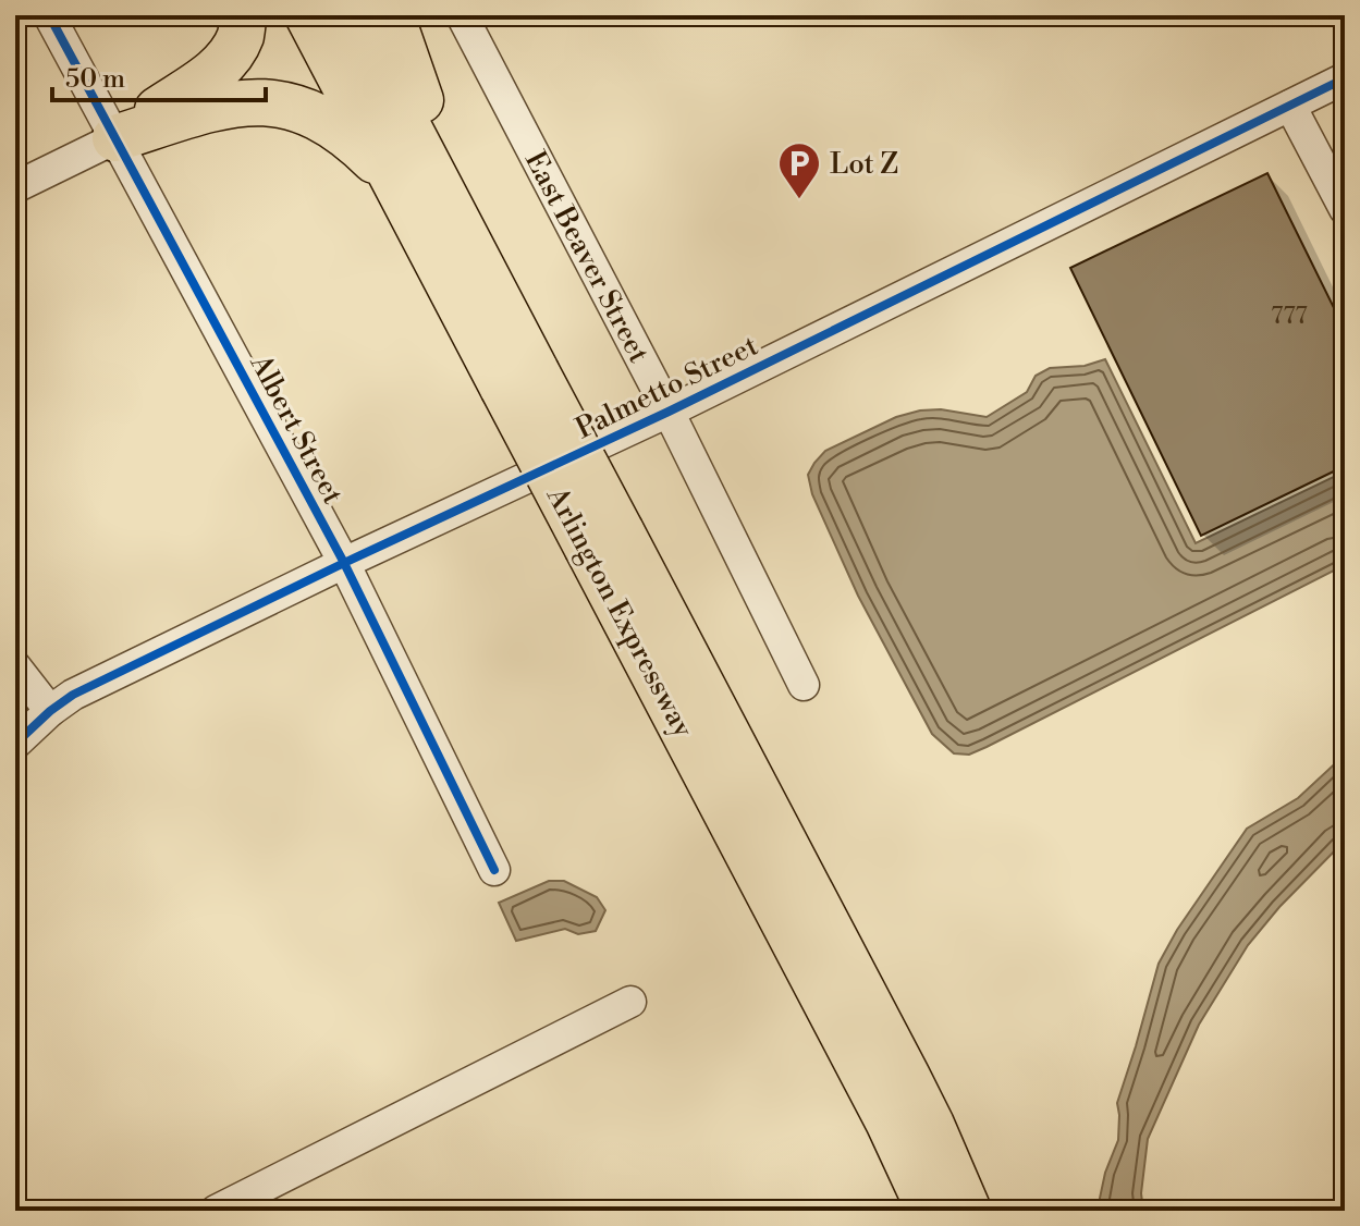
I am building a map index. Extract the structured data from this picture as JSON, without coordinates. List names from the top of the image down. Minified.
{"streets":{"highway":["Arlington Expressway"],"street":["East Beaver Street","Palmetto Street","Albert Street"]},"crossings":[["East Beaver Street","Palmetto Street"],["Palmetto Street","Albert Street"]],"places":{"parking":["Lot Z"]},"house_numbers":["777"],"scale_bar":"50 m"}
